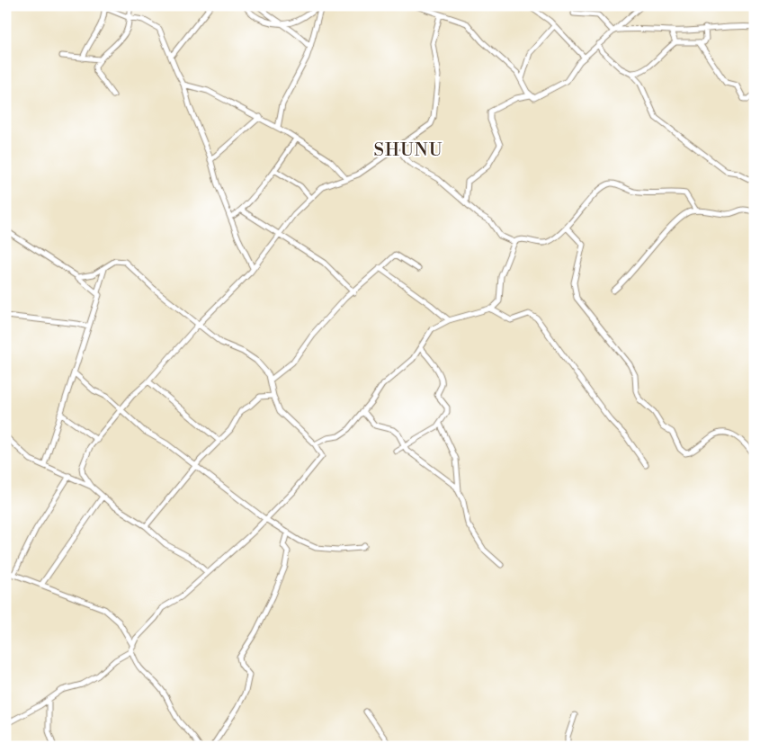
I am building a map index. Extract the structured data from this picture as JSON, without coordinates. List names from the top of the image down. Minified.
{"districts":["SHUNU"]}
